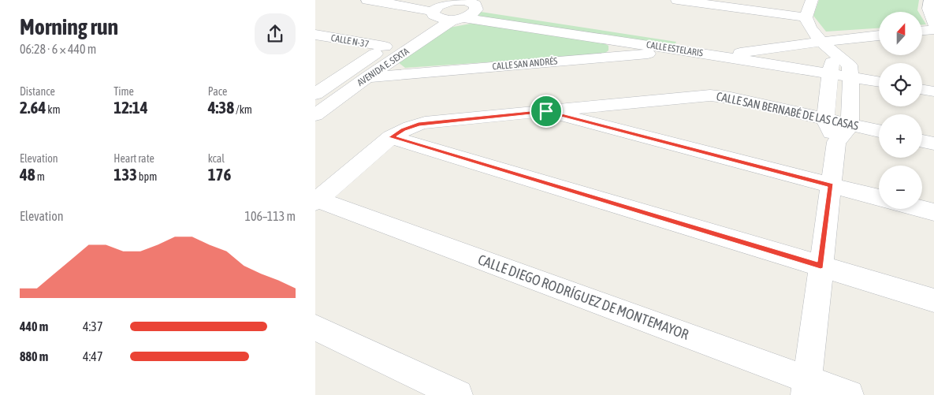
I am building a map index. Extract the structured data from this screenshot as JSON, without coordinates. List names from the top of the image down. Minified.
{"streets":{"street":["CALLE N-37","CALLE ESTELARIS","CALLE SAN ANDRÉS","AVENIDA E. SEXTA","CALLE SAN BERNABÉ DE LAS CASAS","CALLE DIEGO RODRÍGUEZ DE MONTEMAYOR"]},"crossings":[["CALLE N-37","AVENIDA E. SEXTA"],["CALLE ESTELARIS","CALLE SAN ANDRÉS"],["CALLE ESTELARIS","AVENIDA E. SEXTA"],["CALLE SAN ANDRÉS","AVENIDA E. SEXTA"],["CALLE SAN BERNABÉ DE LAS CASAS","CALLE DIEGO RODRÍGUEZ DE MONTEMAYOR"]],"north":"top","page":{"heading":["Morning run","06:28 · 6 × 440 m"],"map_buttons":["+","−"],"stats":[["Distance","2.64 km"],["Time","12:14"],["Pace","4:38 /km"],["Elevation","48 m"],["Heart rate","133 bpm"],["kcal","176"]],"chart":["Elevation","106–113 m"],"list":[{"name":"440 m","note":"4:37"},{"name":"880 m","note":"4:47"}]}}
